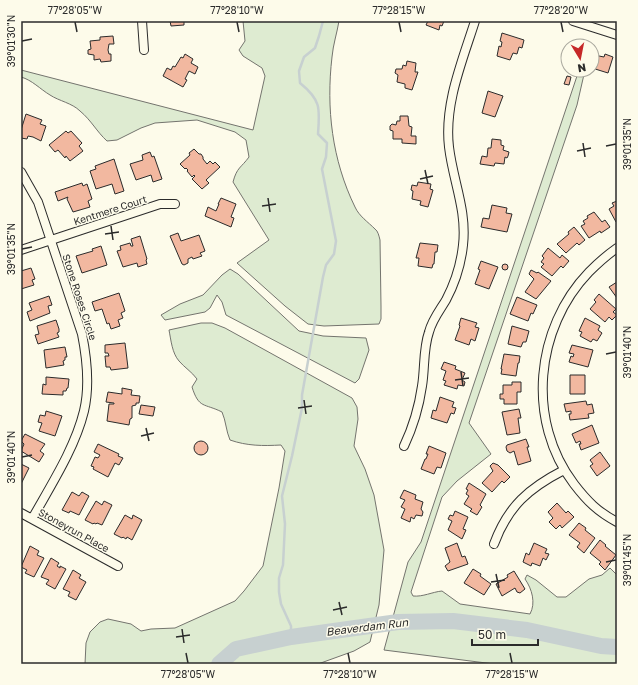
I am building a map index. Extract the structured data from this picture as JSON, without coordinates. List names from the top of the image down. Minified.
{"streets":{"street":["Kentmere Court","Stone Roses Circle","Stoneyrun Place"]},"crossings":[["Kentmere Court","Stone Roses Circle"],["Stone Roses Circle","Stoneyrun Place"]],"water":["Beaverdam Run"],"scale_bar":"50 m","north":"bottom","coordinates":["77°28'05\"W","77°28'10\"W","77°28'15\"W","77°28'20\"W","39°01'30\"N","39°01'35\"N","39°01'40\"N","39°01'45\"N"]}
